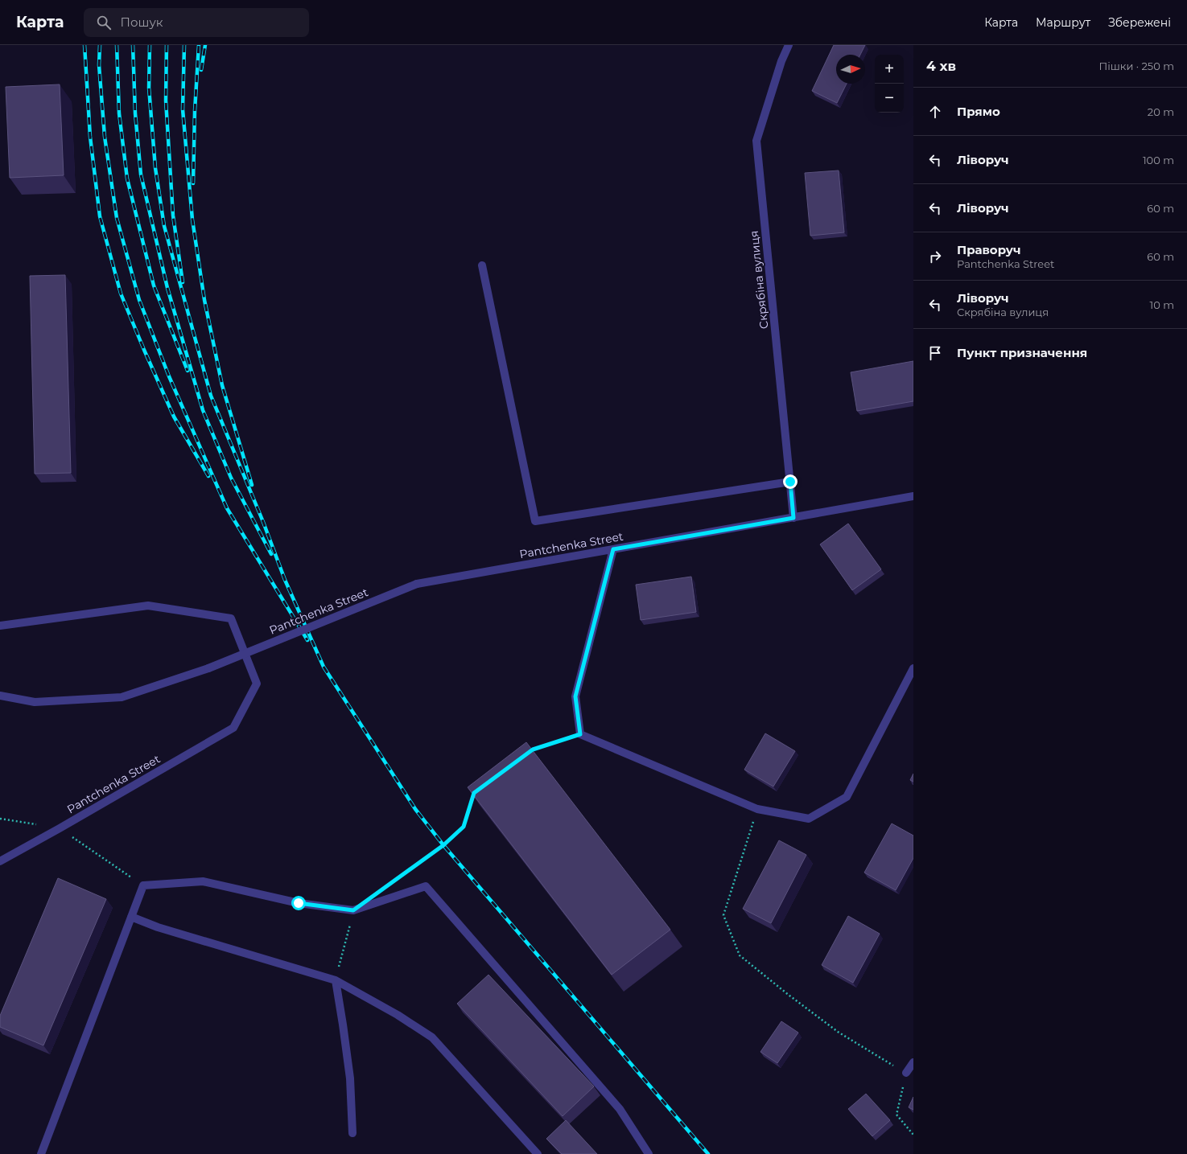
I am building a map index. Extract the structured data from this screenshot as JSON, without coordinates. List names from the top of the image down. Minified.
{"streets":{"street":["Скрябіна вулиця","Pantchenka Street"]},"crossings":[["Скрябіна вулиця","Pantchenka Street"]],"north":"right","page":{"header":"Карта","search":"Пошук","nav":["Карта","Маршрут","Збережені"],"heading":["4 хв","Пішки · 250 m"],"map_buttons":["+","−"],"list":[["Прямо","20 m"],["Ліворуч","100 m"],["Ліворуч","60 m"],["Праворуч","Pantchenka Street","60 m"],["Ліворуч","Скрябіна вулиця","10 m"],"Пункт призначення"]}}
